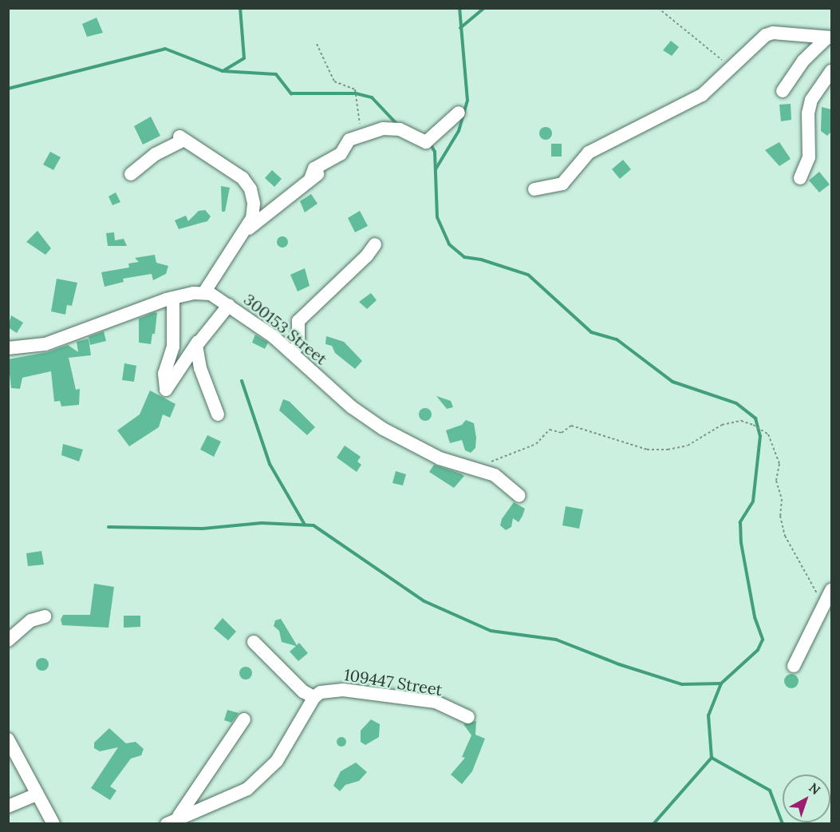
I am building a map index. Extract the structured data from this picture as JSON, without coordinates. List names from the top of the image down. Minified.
{"streets":{"street":["300153 Street","109447 Street"]},"north":"top right"}
